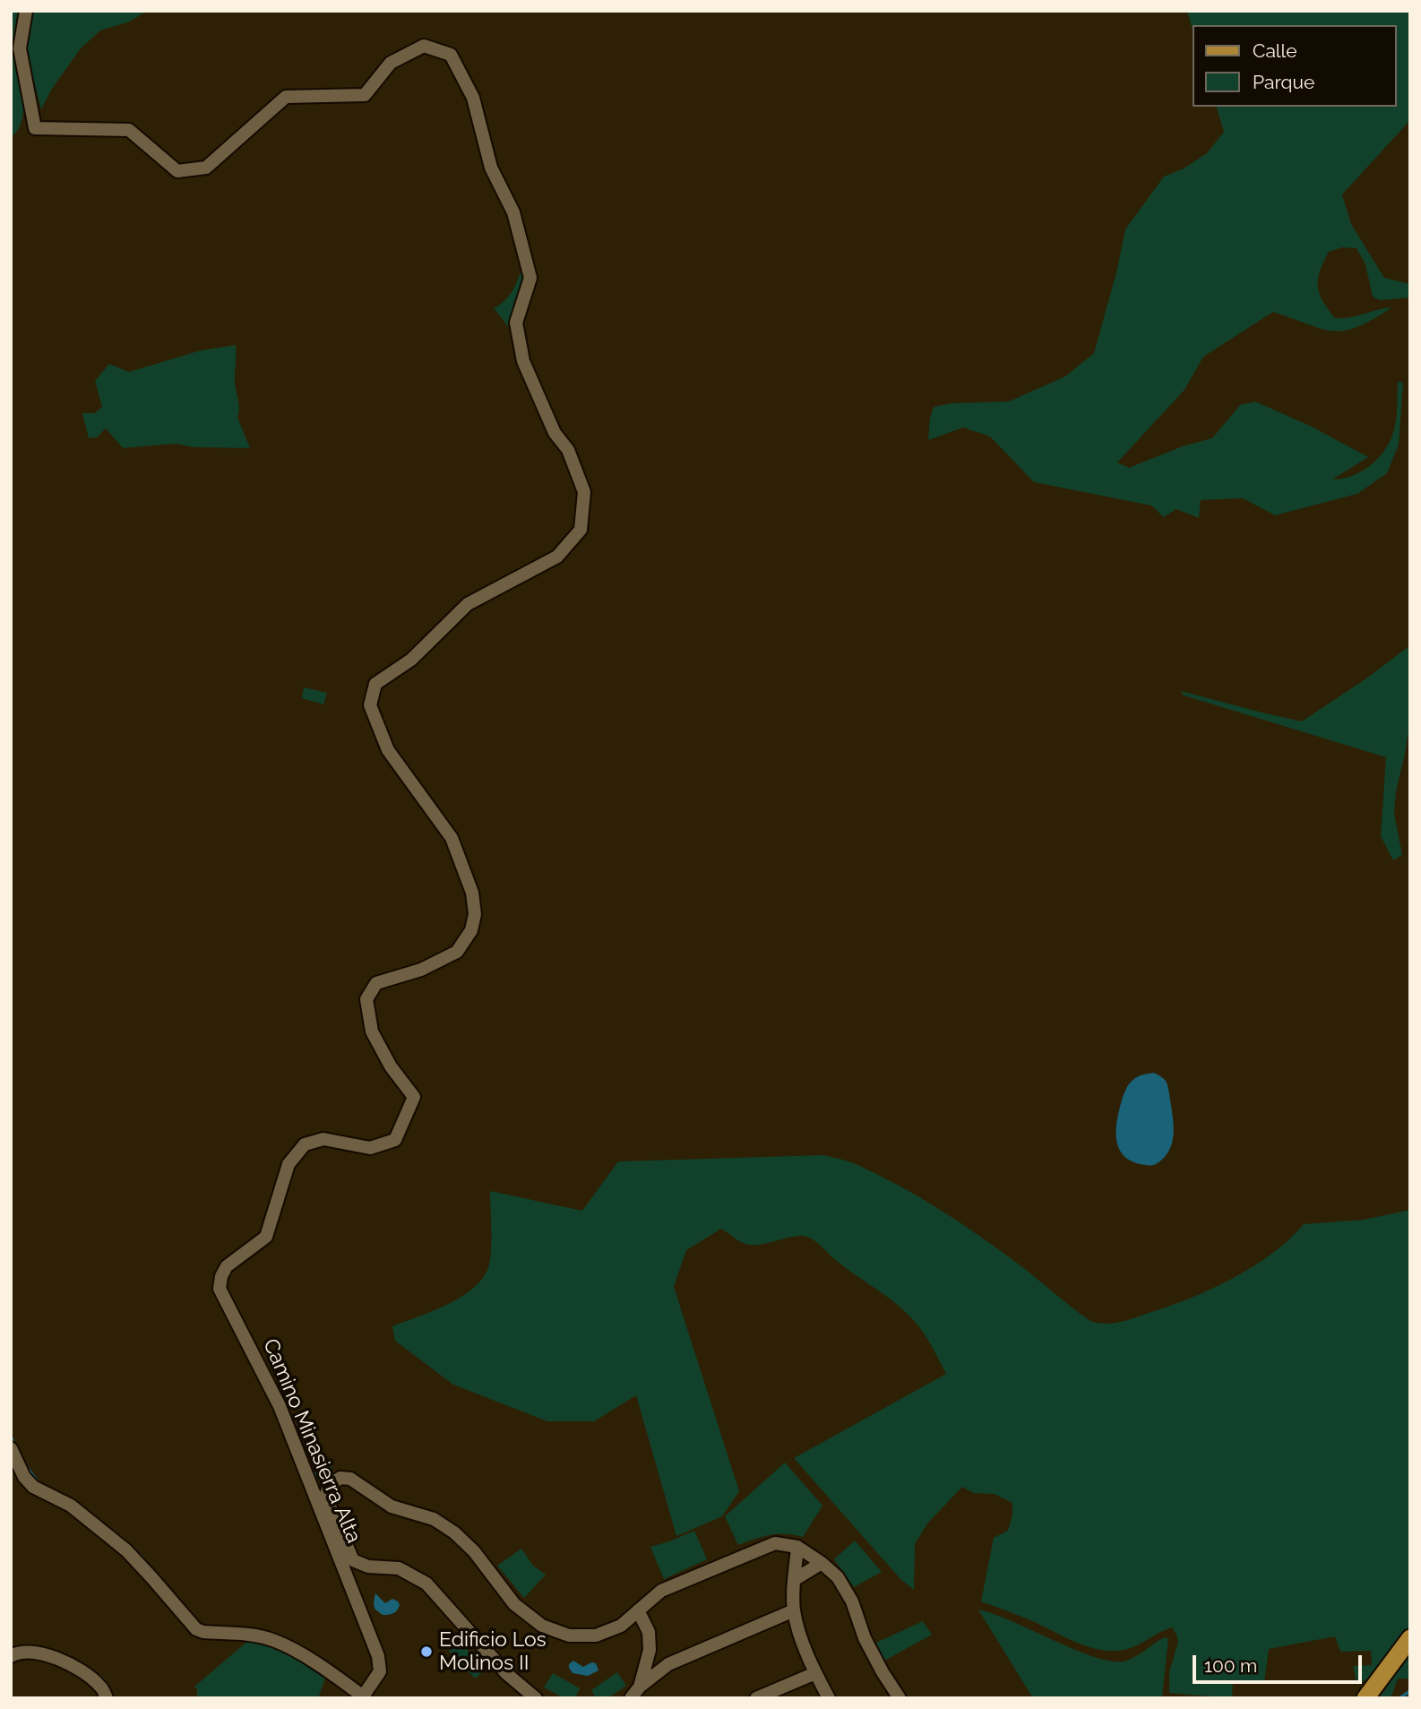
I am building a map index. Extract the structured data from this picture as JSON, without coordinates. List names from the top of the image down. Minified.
{"streets":{"street":["Camino Minasierra Alta"]},"places":["Edificio Los Molinos II"],"legend":["Calle","Parque"],"scale_bar":"100 m"}
